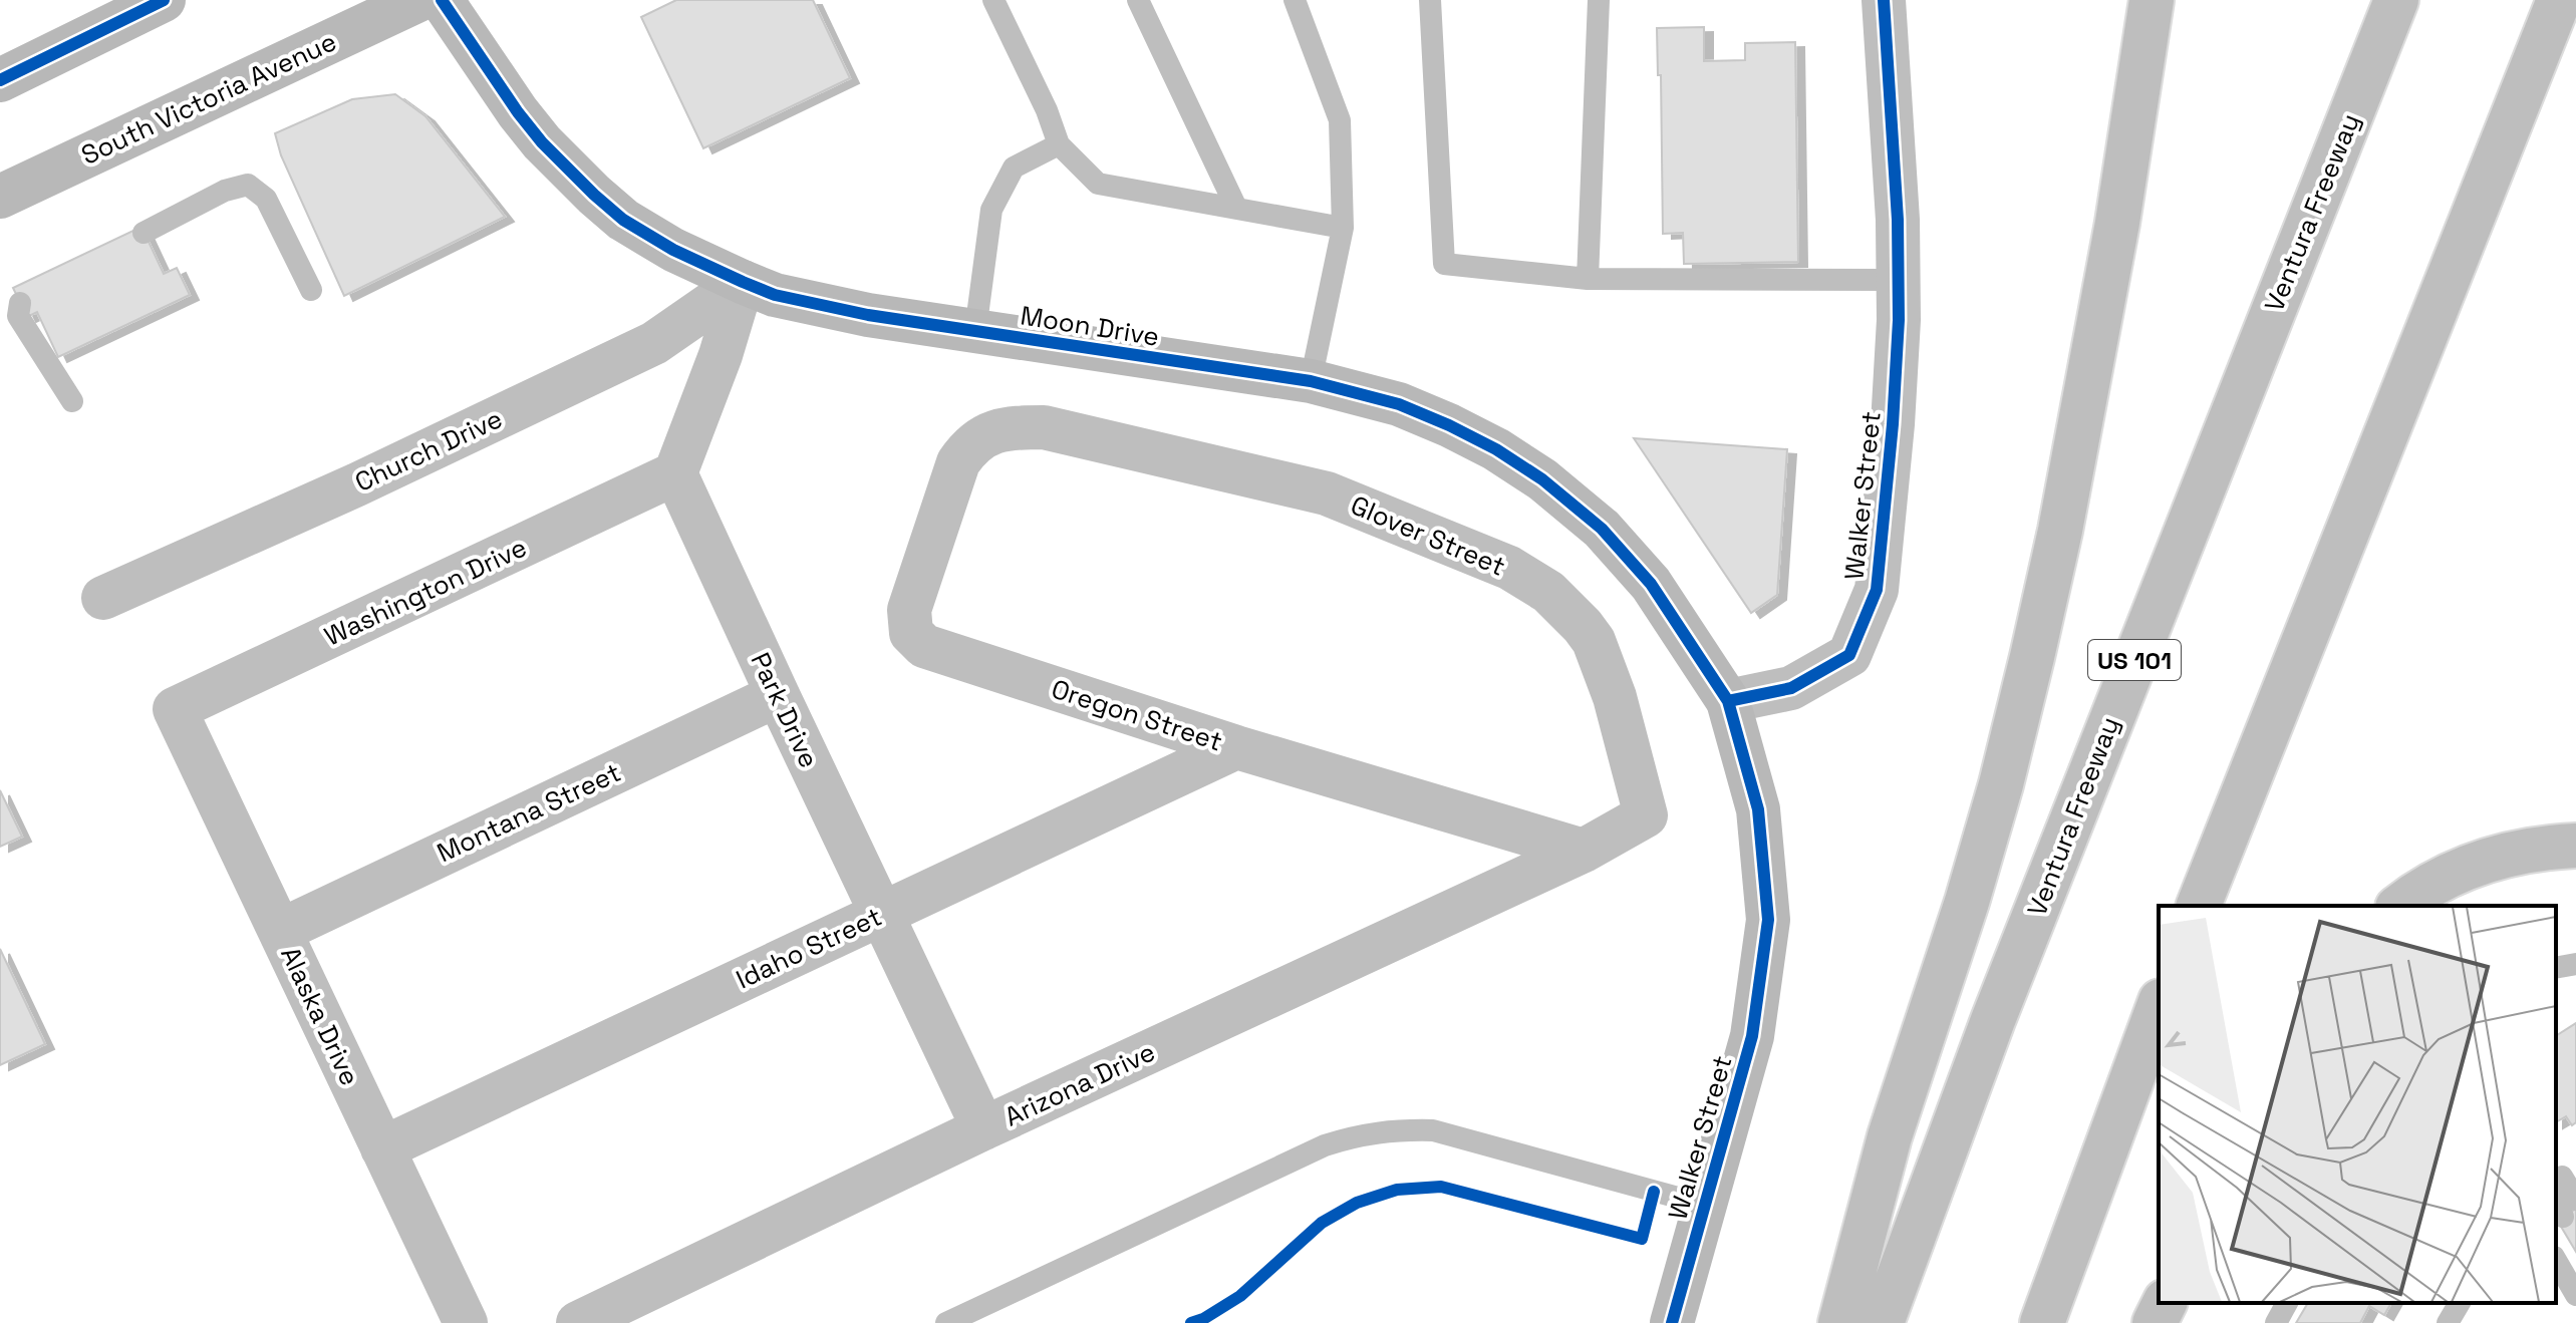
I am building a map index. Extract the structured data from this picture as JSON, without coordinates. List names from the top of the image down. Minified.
{"streets":{"main road":["Ventura Freeway","Church Drive","Walker Street","Glover Street","Washington Drive","US 101","Park Drive","Oregon Street","Montana Street","Idaho Street","Alaska Drive","Arizona Drive"],"street":["South Victoria Avenue","Moon Drive"]},"crossings":[["Moon Drive","Church Drive"],["Moon Drive","Walker Street"],["Glover Street","Oregon Street"],["Glover Street","Arizona Drive"],["Washington Drive","Park Drive"],["Washington Drive","Alaska Drive"],["Park Drive","Montana Street"],["Park Drive","Idaho Street"],["Park Drive","Arizona Drive"],["Oregon Street","Idaho Street"],["Oregon Street","Arizona Drive"],["Montana Street","Alaska Drive"],["Idaho Street","Alaska Drive"]]}
